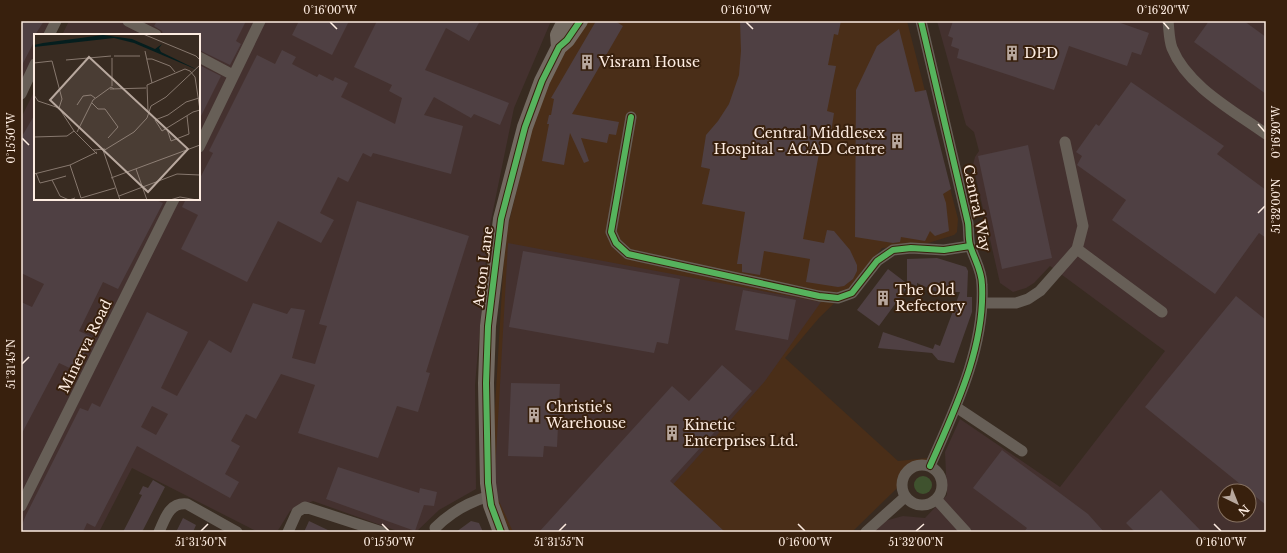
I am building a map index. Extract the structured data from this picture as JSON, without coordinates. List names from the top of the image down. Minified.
{"streets":{"main road":["Acton Lane"],"street":["Central Way","Minerva Road"]},"places":{"building":["DPD","Visram House","Central Middlesex Hospital - ACAD Centre","The Old Refectory","Christie's Warehouse","Kinetic Enterprises Ltd."]},"north":"bottom right","coordinates":["0°16'00\"W","0°16'10\"W","0°16'20\"W","0°15'50\"W","51°32'00\"N","51°31'45\"N","51°31'50\"N","51°31'55\"N"]}
